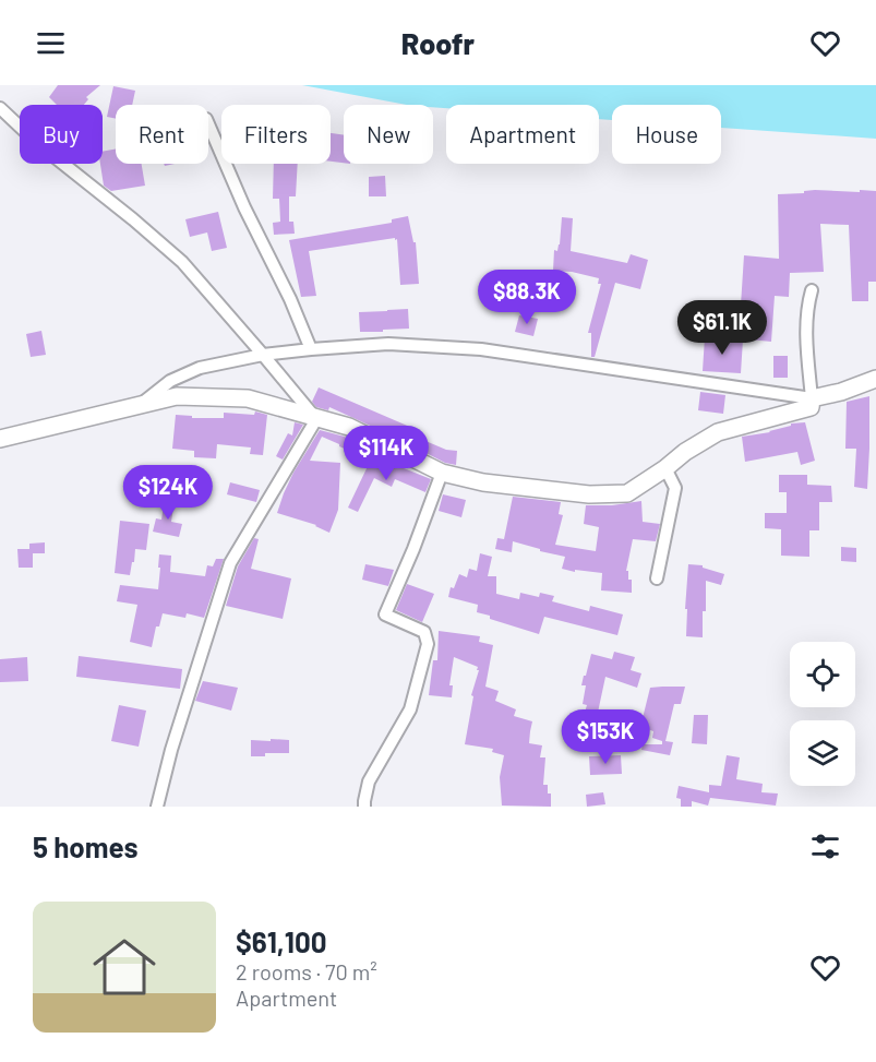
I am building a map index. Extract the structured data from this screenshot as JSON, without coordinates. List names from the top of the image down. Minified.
{"page":{"header":"Roofr","chip":["Buy","Rent","Filters","New","Apartment","House"],"price":["$88.3K","$61.1K","$114K","$124K","$153K"],"heading":"5 homes","list":[{"name":"$61,100","note":"2 rooms · 70 m² · Apartment"}]}}
